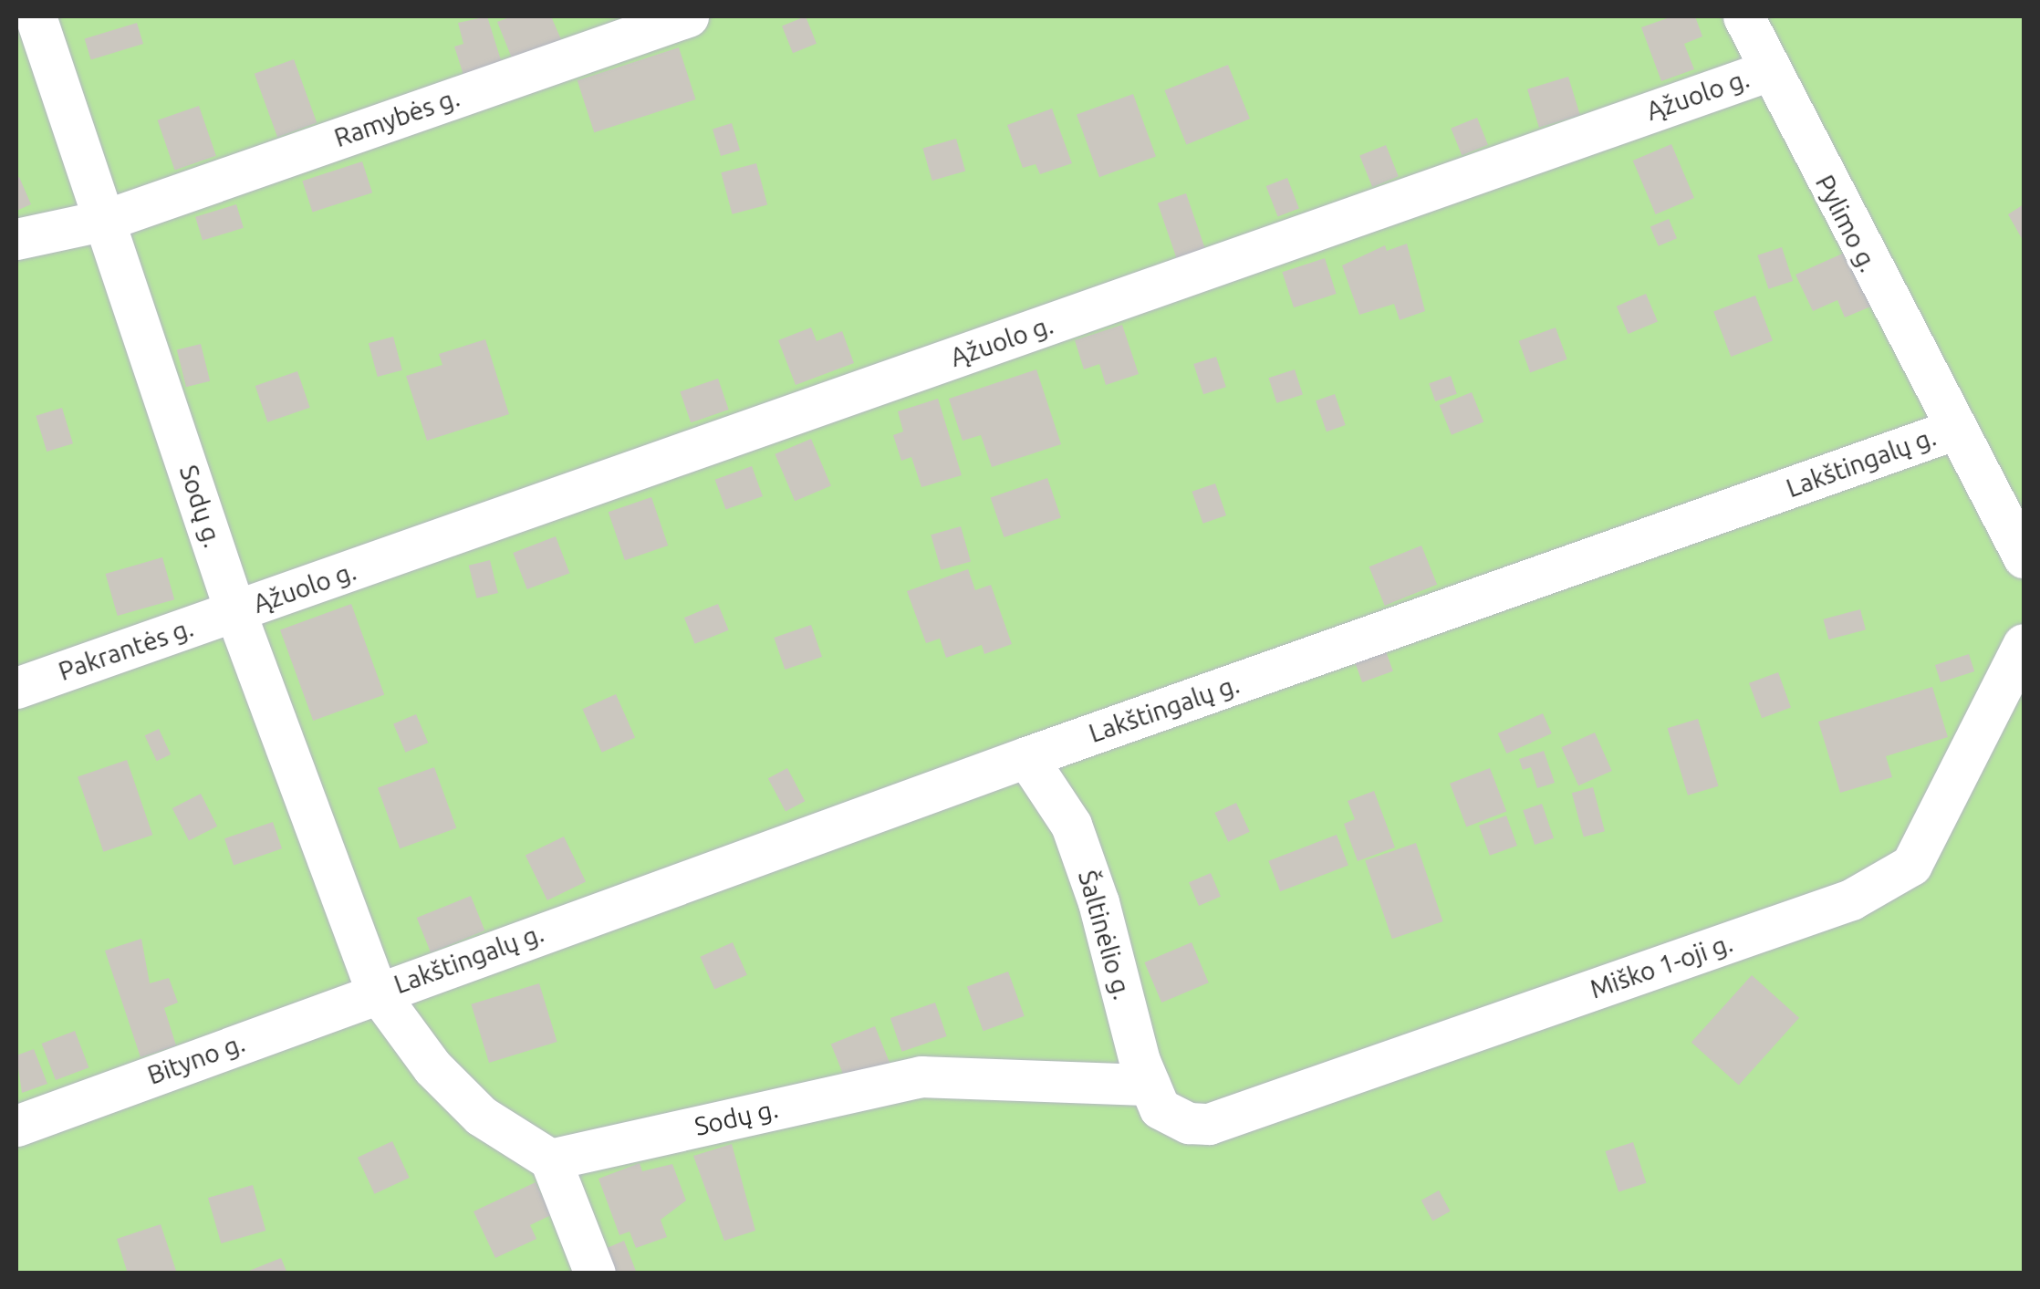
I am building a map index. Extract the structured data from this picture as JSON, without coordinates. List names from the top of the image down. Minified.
{"streets":{"street":["Ąžuolo g.","Ramybės g.","Pylimo g.","Lakštingalų g.","Sodų g.","Pakrantės g.","Šaltinėlio g.","Miško 1-oji g.","Bityno g."]},"crossings":[["Ąžuolo g.","Pylimo g."],["Ąžuolo g.","Sodų g."],["Ąžuolo g.","Pakrantės g."],["Ramybės g.","Sodų g."],["Pylimo g.","Lakštingalų g."],["Lakštingalų g.","Sodų g."],["Lakštingalų g.","Šaltinėlio g."],["Lakštingalų g.","Bityno g."],["Sodų g.","Pakrantės g."],["Sodų g.","Miško 1-oji g."],["Sodų g.","Bityno g."],["Šaltinėlio g.","Miško 1-oji g."]]}
